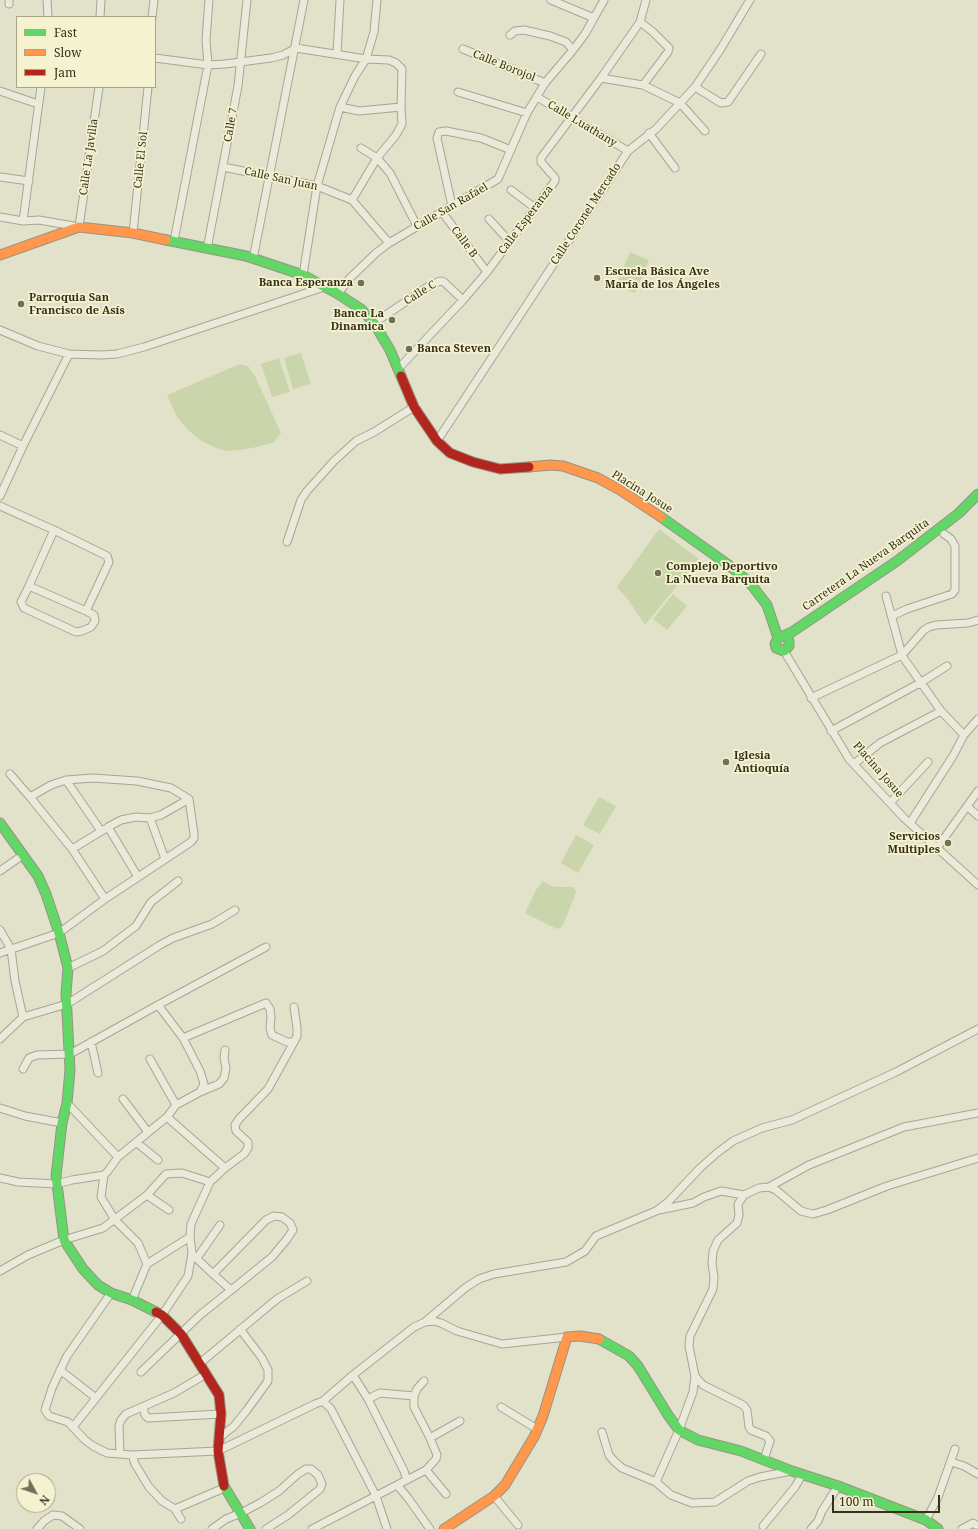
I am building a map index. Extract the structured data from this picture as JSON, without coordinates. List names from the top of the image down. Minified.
{"streets":{"street":["Calle Borojol","Calle Luathany","Calle 7","Calle La Javilla","Calle El Sol","Calle San Juan","Calle San Rafael","Calle Coronel Mercado","Calle Esperanza","Calle B","Calle C","Placina Josue","Carretera La Nueva Barquita"]},"crossings":[["Calle Borojol","Calle San Rafael"],["Calle Luathany","Calle San Rafael"],["Calle Luathany","Calle Coronel Mercado"],["Calle Luathany","Calle Esperanza"],["Calle 7","Calle San Juan"],["Calle 7","Placina Josue"],["Calle La Javilla","Placina Josue"],["Calle El Sol","Placina Josue"],["Calle San Juan","Calle San Rafael"],["Calle San Rafael","Calle B"],["Calle San Rafael","Placina Josue"],["Calle Coronel Mercado","Placina Josue"],["Calle Esperanza","Calle B"],["Calle Esperanza","Calle C"],["Calle Esperanza","Placina Josue"],["Calle C","Placina Josue"],["Placina Josue","Carretera La Nueva Barquita"]],"places":["Escuela Básica Ave María de los Ángeles","Banca Esperanza","Parroquia San Francisco de Asís","Banca La Dinamica","Banca Steven","Complejo Deportivo La Nueva Barquita","Iglesia Antioquía","Servicios Multiples"],"legend":["Fast","Slow","Jam"],"scale_bar":"100 m","north":"bottom right"}
